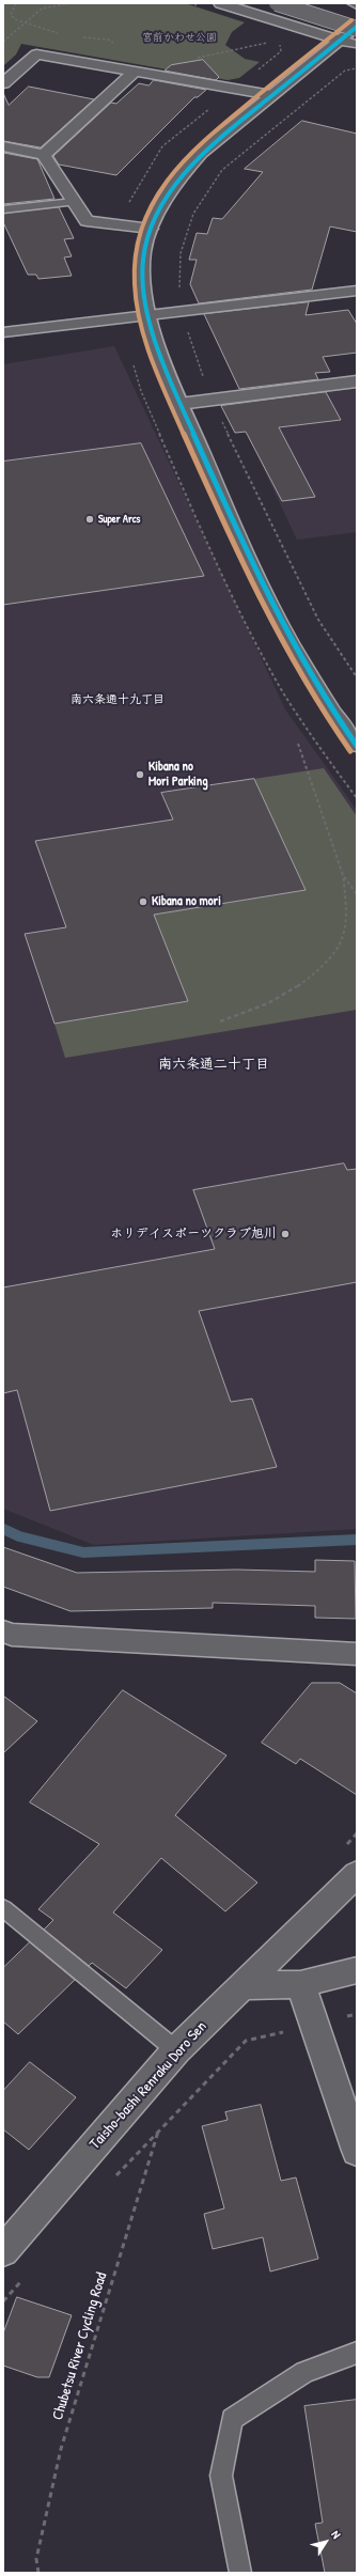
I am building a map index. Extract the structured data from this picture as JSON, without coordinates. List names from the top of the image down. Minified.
{"streets":{"street":["Taisho-bashi Renraku Doro Sen"],"path":["Chubetsu River Cycling Road"]},"districts":["南六条通十九丁目","南六条通二十丁目"],"parks":["宮前かわせ公園"],"places":["Super Arcs","Kibana no Mori Parking","Kibana no mori","ホリデイスポーツクラブ旭川"],"north":"top right"}
